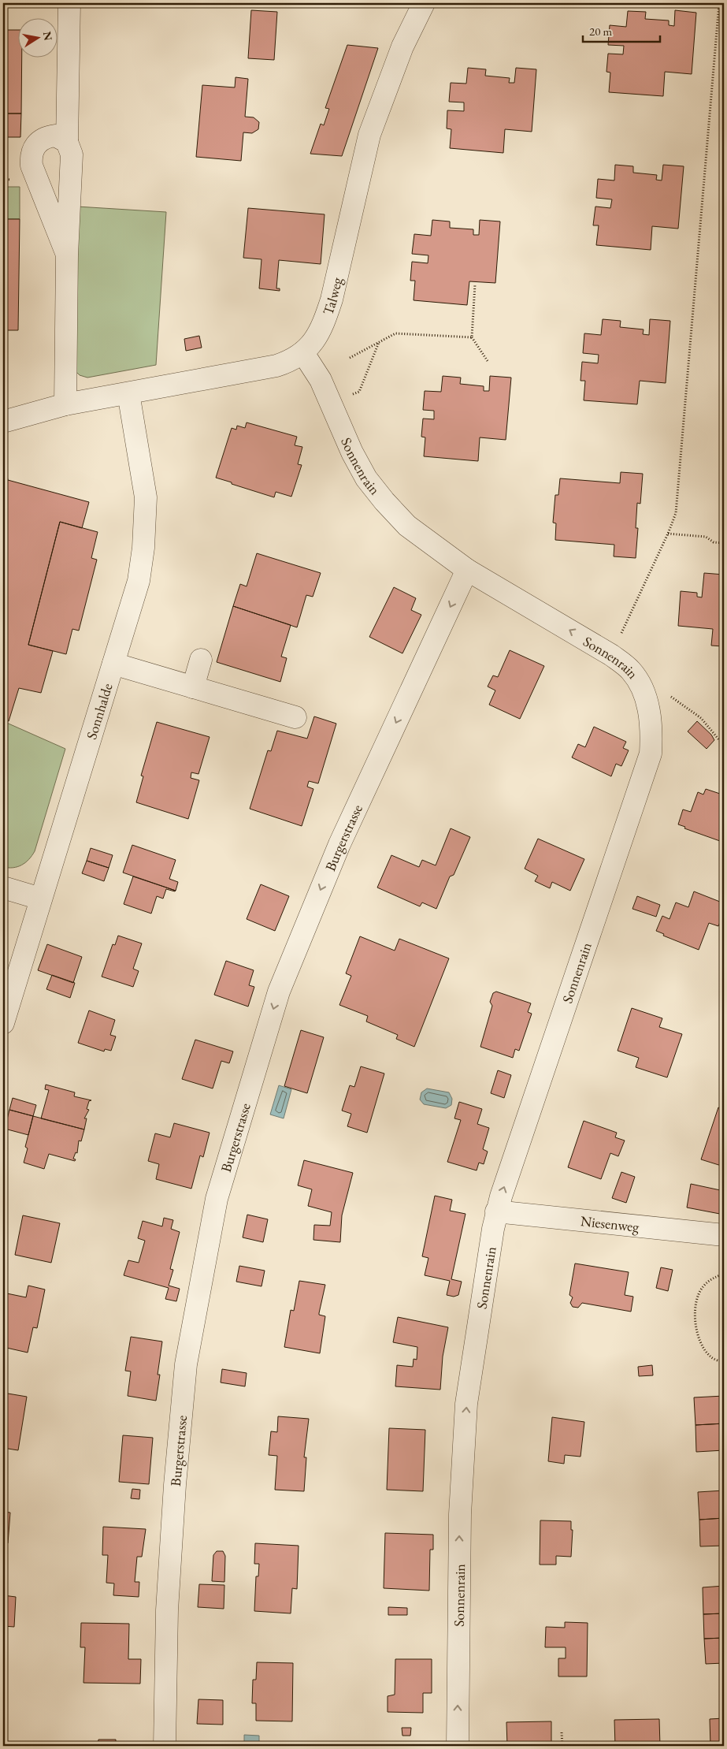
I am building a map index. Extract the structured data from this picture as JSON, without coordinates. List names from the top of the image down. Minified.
{"streets":{"street":["Talweg","Sonnenrain","Sonnhalde","Burgerstrasse","Niesenweg"]},"crossings":[["Talweg","Sonnenrain"],["Talweg","Sonnhalde"],["Sonnenrain","Burgerstrasse"],["Sonnenrain","Niesenweg"]],"one_way":["Sonnenrain","Burgerstrasse"],"scale_bar":"20 m","north":"right"}
